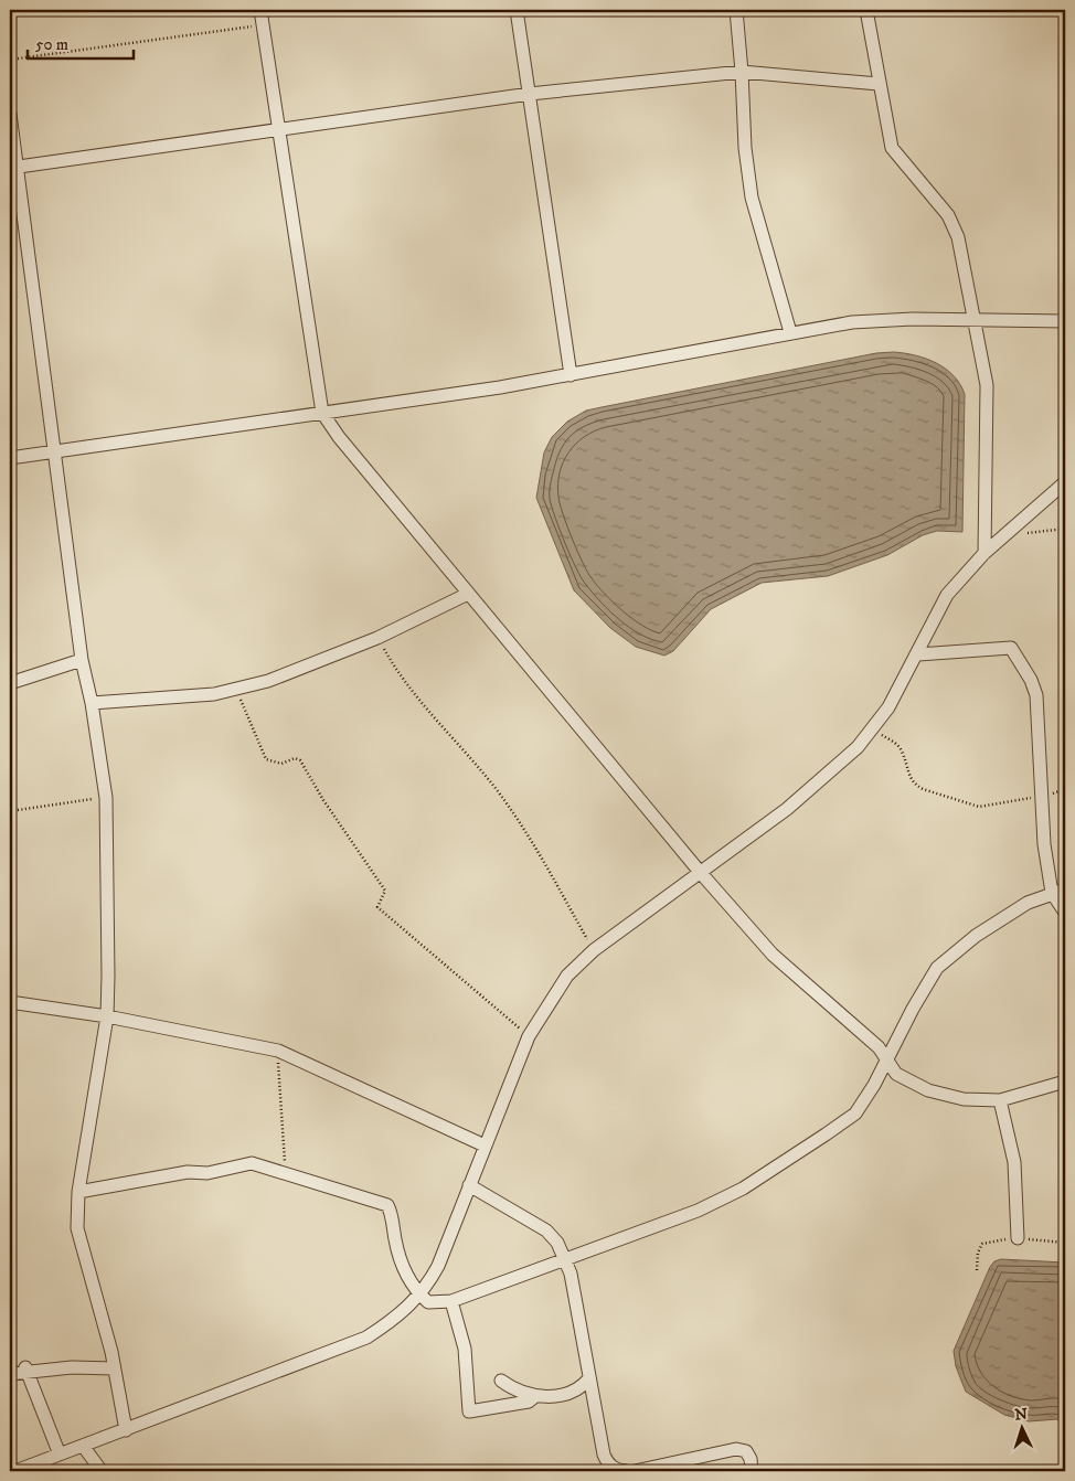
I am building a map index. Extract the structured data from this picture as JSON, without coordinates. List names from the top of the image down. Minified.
{"scale_bar":"50 m","north":"top"}
